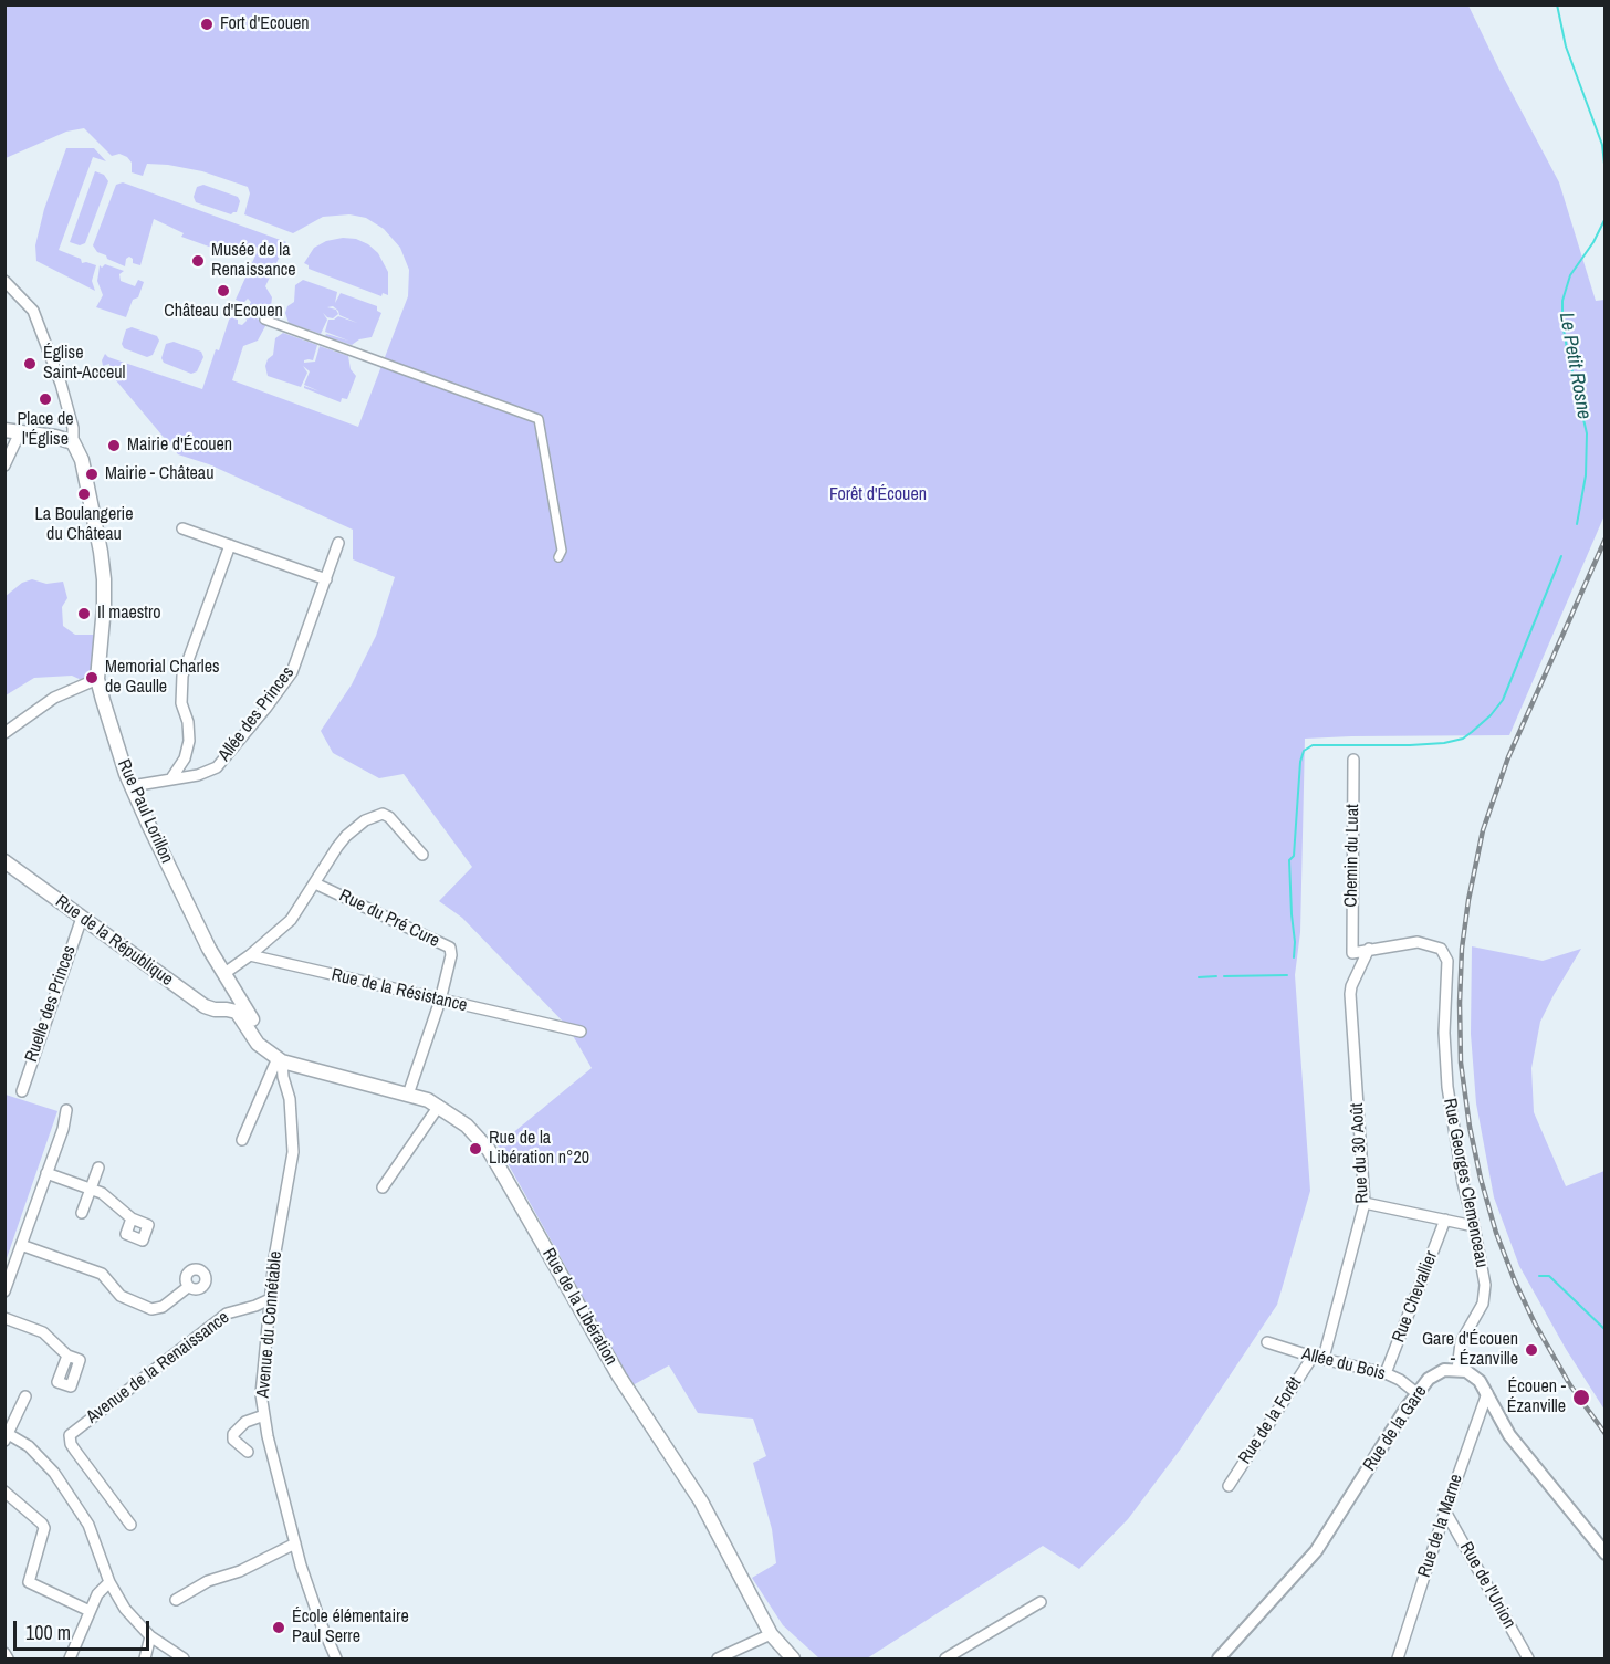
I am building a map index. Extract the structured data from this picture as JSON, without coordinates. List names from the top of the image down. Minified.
{"streets":{"main road":["Rue Paul Lorillon","Rue de la République","Rue de la Libération"],"street":["Allée des Princes","Chemin du Luat","Rue du Pré Cure","Rue de la Résistance","Ruelle des Princes","Rue du 30 Août","Rue Georges Clemenceau","Rue Chevallier","Avenue du Connétable","Allée du Bois","Avenue de la Renaissance","Rue de la Forêt","Rue de la Gare","Rue de la Marne","Rue de l'Union"]},"crossings":[["Allée des Princes","Rue Paul Lorillon"],["Rue Paul Lorillon","Rue de la Libération"],["Rue Paul Lorillon","Avenue du Connétable"],["Chemin du Luat","Rue du 30 Août"],["Chemin du Luat","Rue Georges Clemenceau"],["Rue du Pré Cure","Rue de la Résistance"],["Rue de la République","Ruelle des Princes"],["Rue du 30 Août","Rue Georges Clemenceau"],["Rue du 30 Août","Allée du Bois"],["Rue du 30 Août","Rue de la Forêt"],["Rue Georges Clemenceau","Rue de la Gare"],["Rue Chevallier","Allée du Bois"],["Rue de la Libération","Avenue du Connétable"],["Allée du Bois","Rue de la Forêt"],["Allée du Bois","Rue de la Gare"],["Rue de la Marne","Rue de l'Union"]],"water":["Le Petit Rosne"],"parks":["Forêt d'Écouen"],"places":["Fort d'Ecouen","Musée de la Renaissance","Château d'Ecouen","Église Saint-Acceul","Place de l'Église","Mairie d'Écouen","Mairie - Château","La Boulangerie du Château","Il maestro","Memorial Charles de Gaulle","Rue de la Libération n°20","Gare d'Écouen - Ézanville","Écouen - Ézanville","École élémentaire Paul Serre"],"scale_bar":"100 m"}
